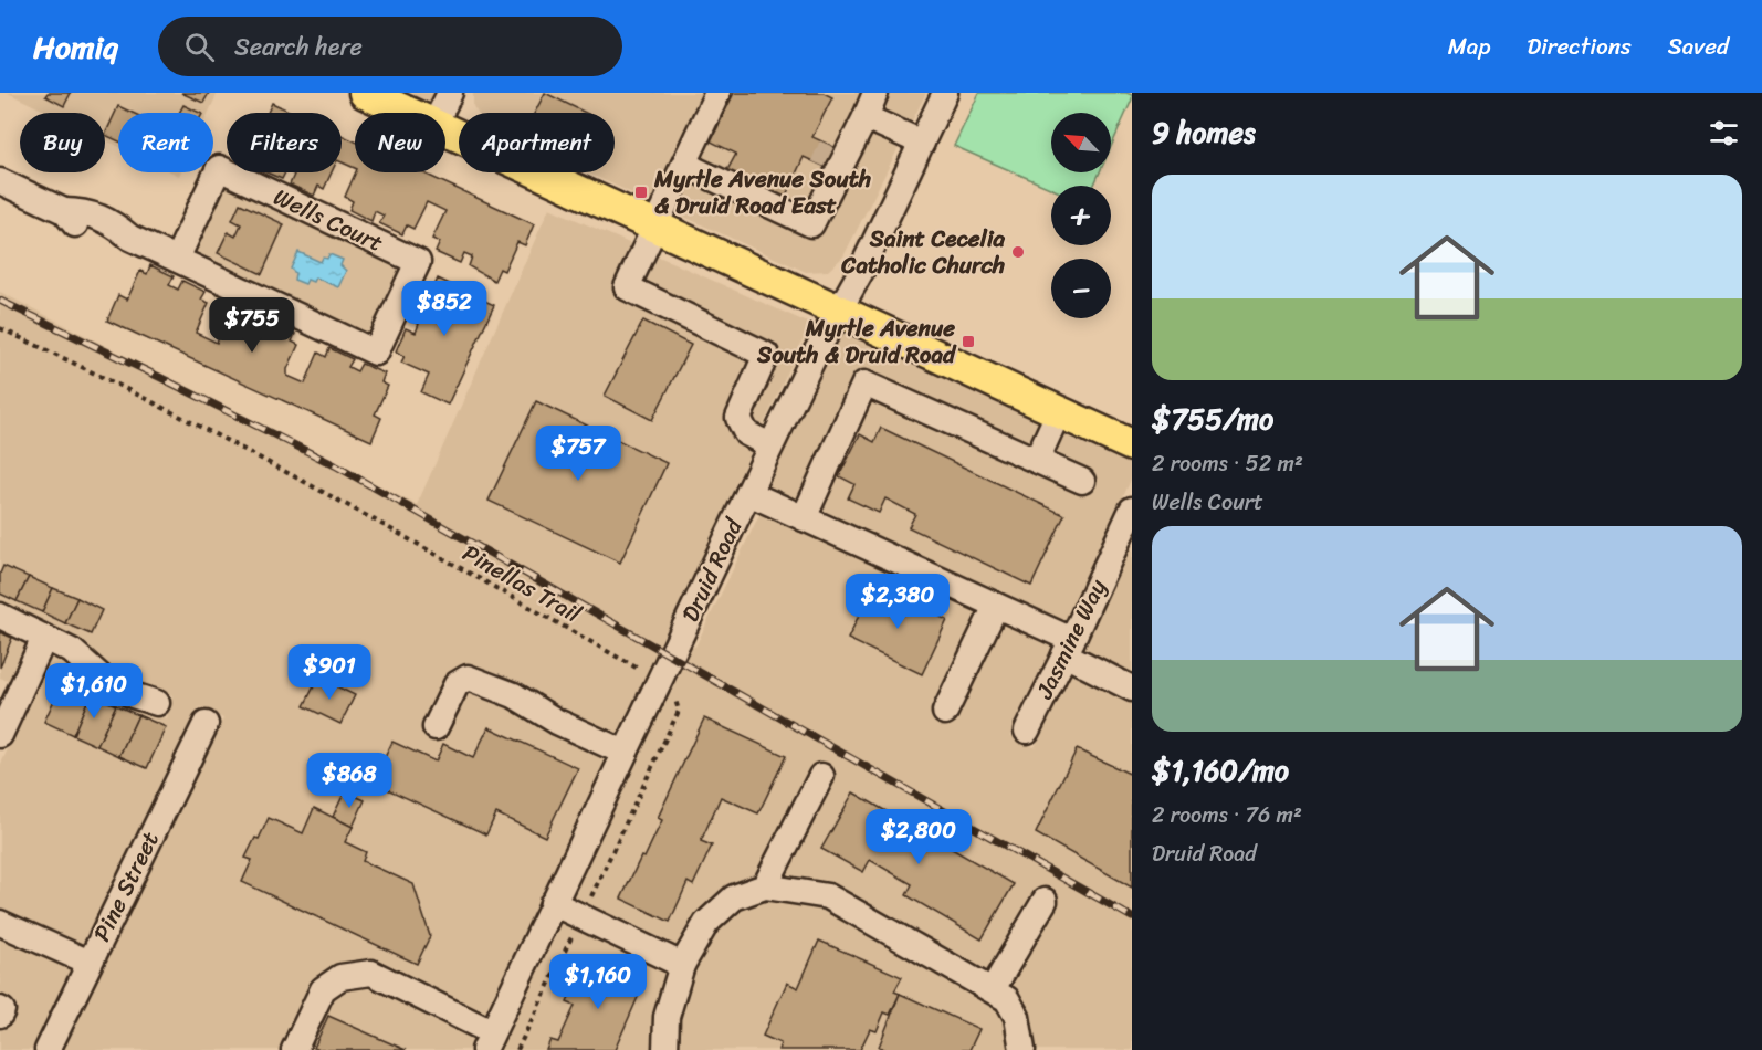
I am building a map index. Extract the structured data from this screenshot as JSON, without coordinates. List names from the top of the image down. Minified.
{"streets":{"street":["Wells Court","Druid Road","Jasmine Way","Pine Street"],"path":["Pinellas Trail"]},"crossings":[["Druid Road","Pinellas Trail"]],"places":{"transit":["Myrtle Avenue South & Druid Road East","Myrtle Avenue South & Druid Road"],"other":["Saint Cecelia Catholic Church"]},"north":"top left","page":{"header":"Homiq","search":"Search here","nav":["Map","Directions","Saved"],"heading":"9 homes","map_buttons":["+","−"],"chip":["Buy","Rent","Filters","New","Apartment"],"list":[{"name":"$755/mo","note":"2 rooms · 52 m² · Wells Court"},{"name":"$1,160/mo","note":"2 rooms · 76 m² · Druid Road"}],"price":["$852","$755","$757","$2,380","$901","$1,610","$868","$2,800","$1,160"]}}
